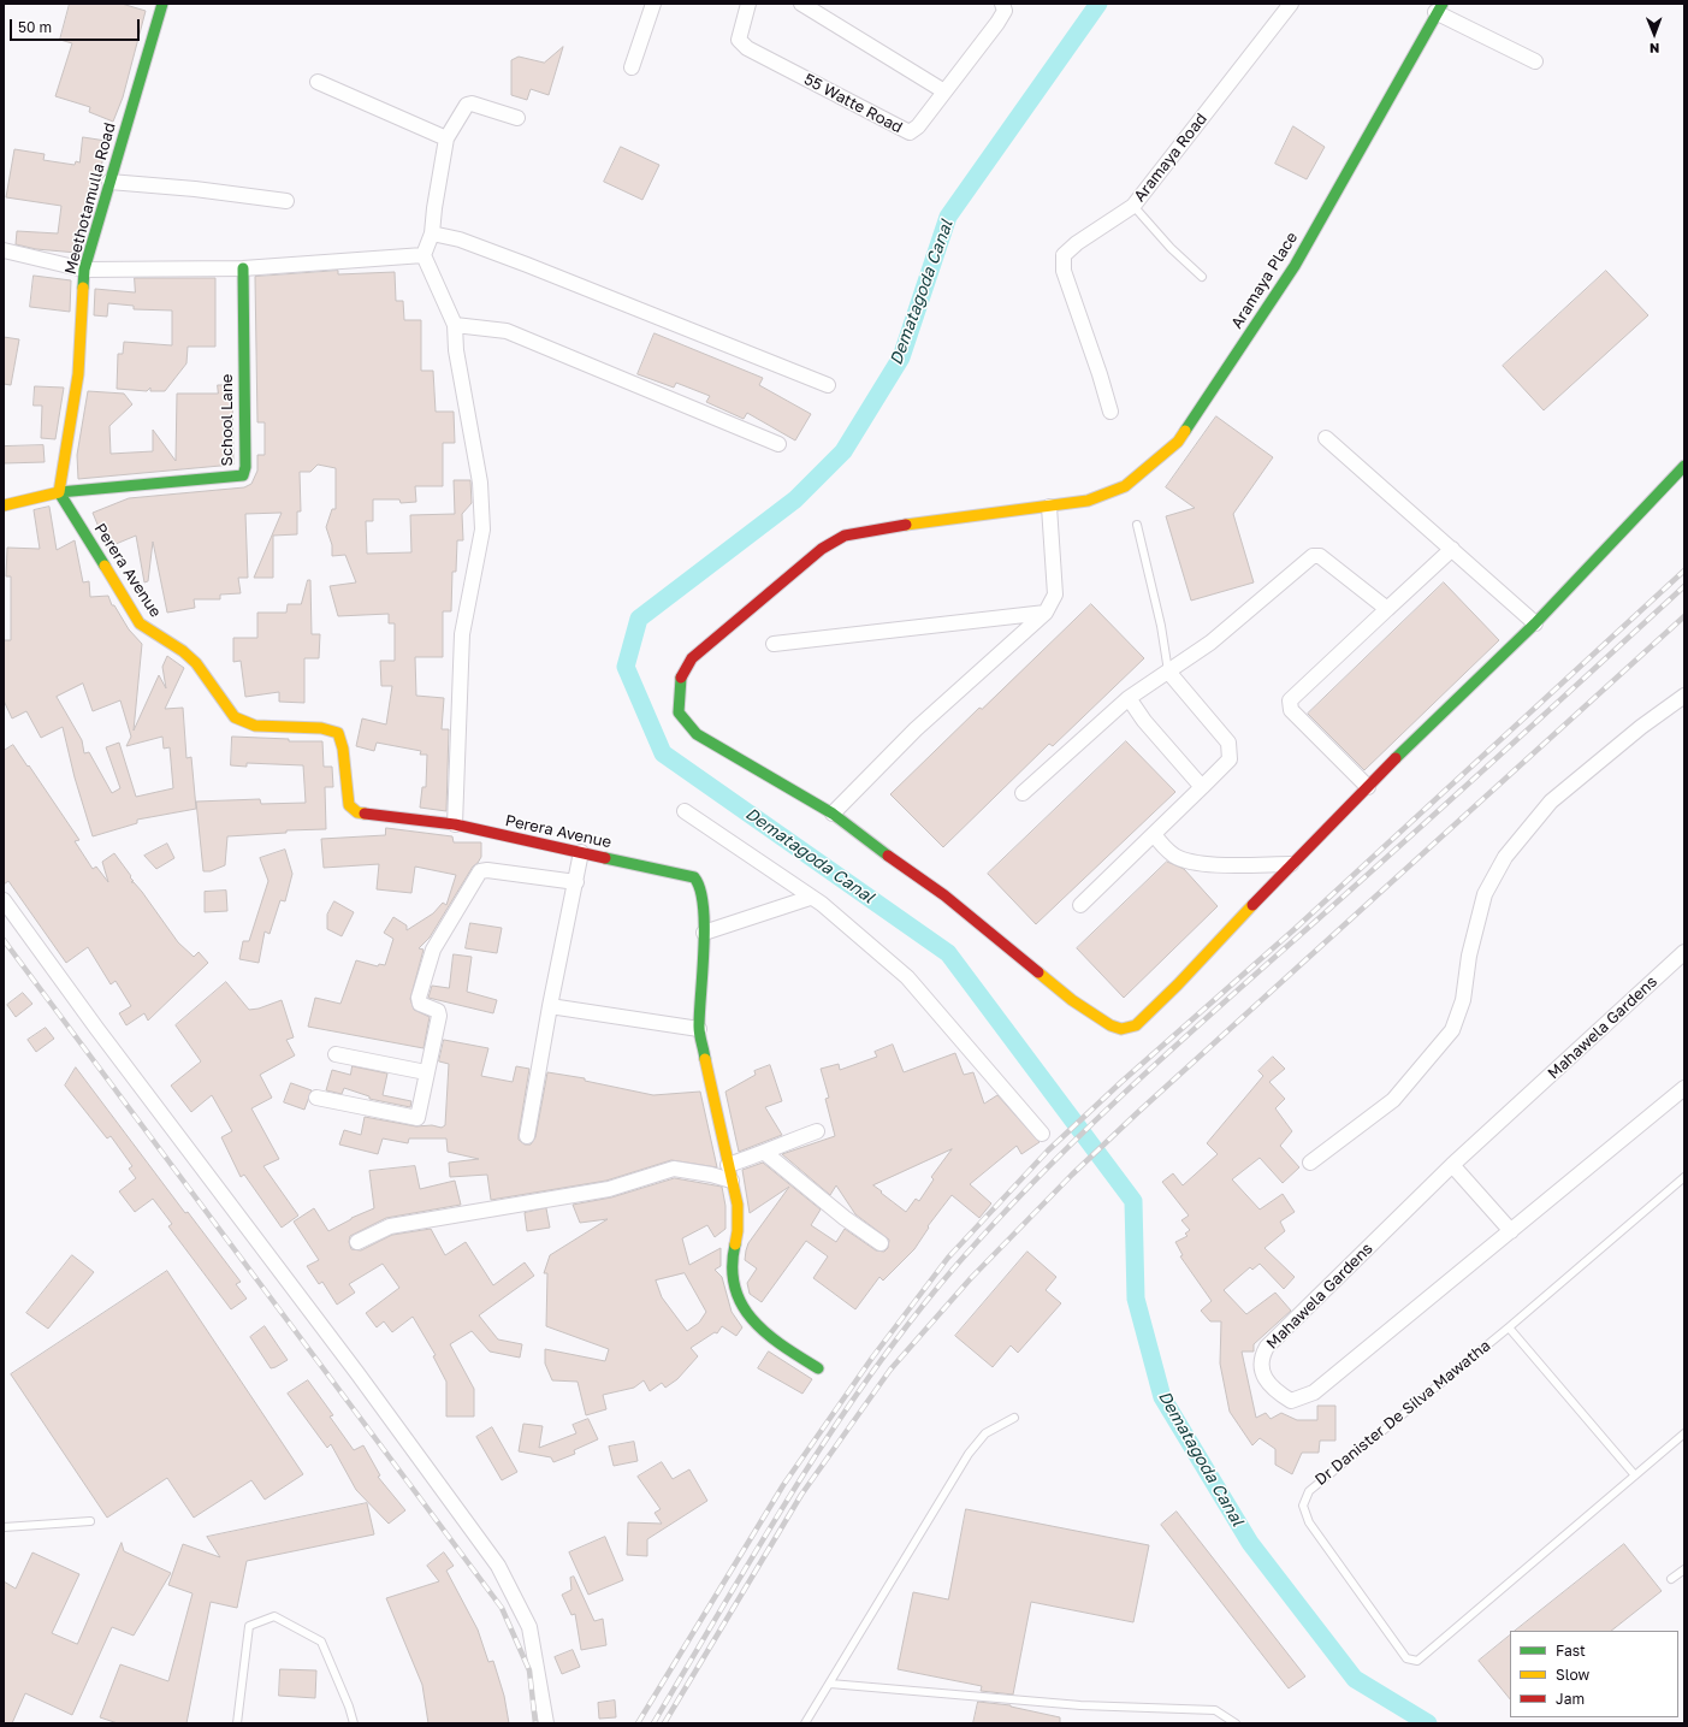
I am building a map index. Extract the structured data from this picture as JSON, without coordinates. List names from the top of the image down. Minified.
{"streets":{"street":["55 Watte Road","Aramaya Road","Meethotamulla Road","Aramaya Place","School Lane","Perera Avenue","Mahawela Gardens"],"lane":["Dr Danister De Silva Mawatha"]},"crossings":[["Meethotamulla Road","School Lane"],["Meethotamulla Road","Perera Avenue"],["School Lane","Perera Avenue"]],"water":["Dematagoda Canal"],"legend":["Fast","Slow","Jam"],"scale_bar":"50 m","north":"bottom"}
